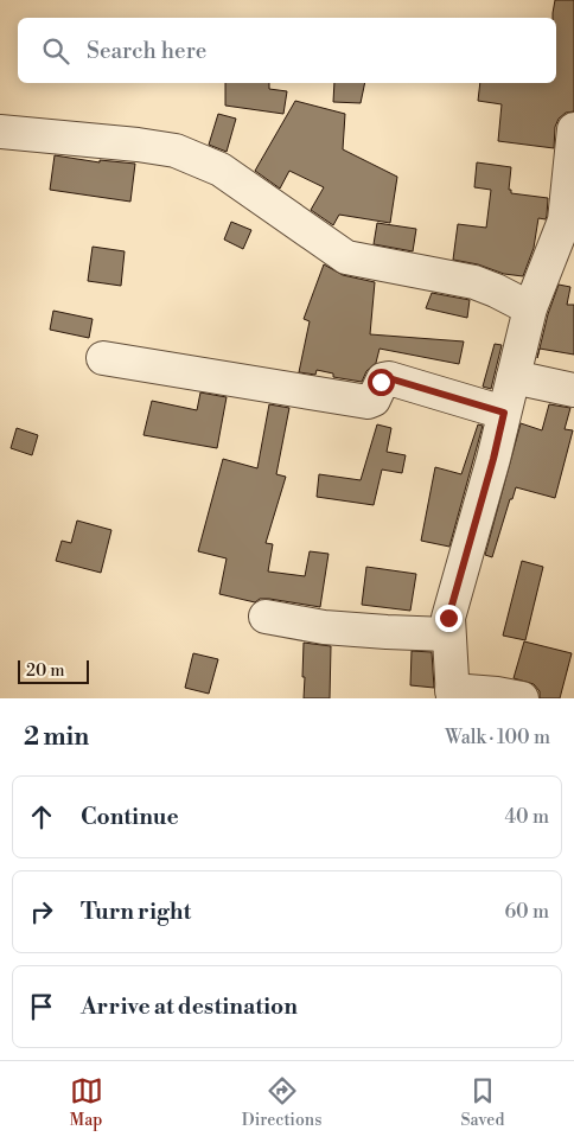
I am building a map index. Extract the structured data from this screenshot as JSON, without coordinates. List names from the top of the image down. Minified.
{"scale_bar":"20 m","page":{"search":"Search here","scale":"20 m","heading":["2 min","Walk · 100 m"],"list":[["Continue","40 m"],["Turn right","60 m"],"Arrive at destination"],"nav":["Map","Directions","Saved"]}}
